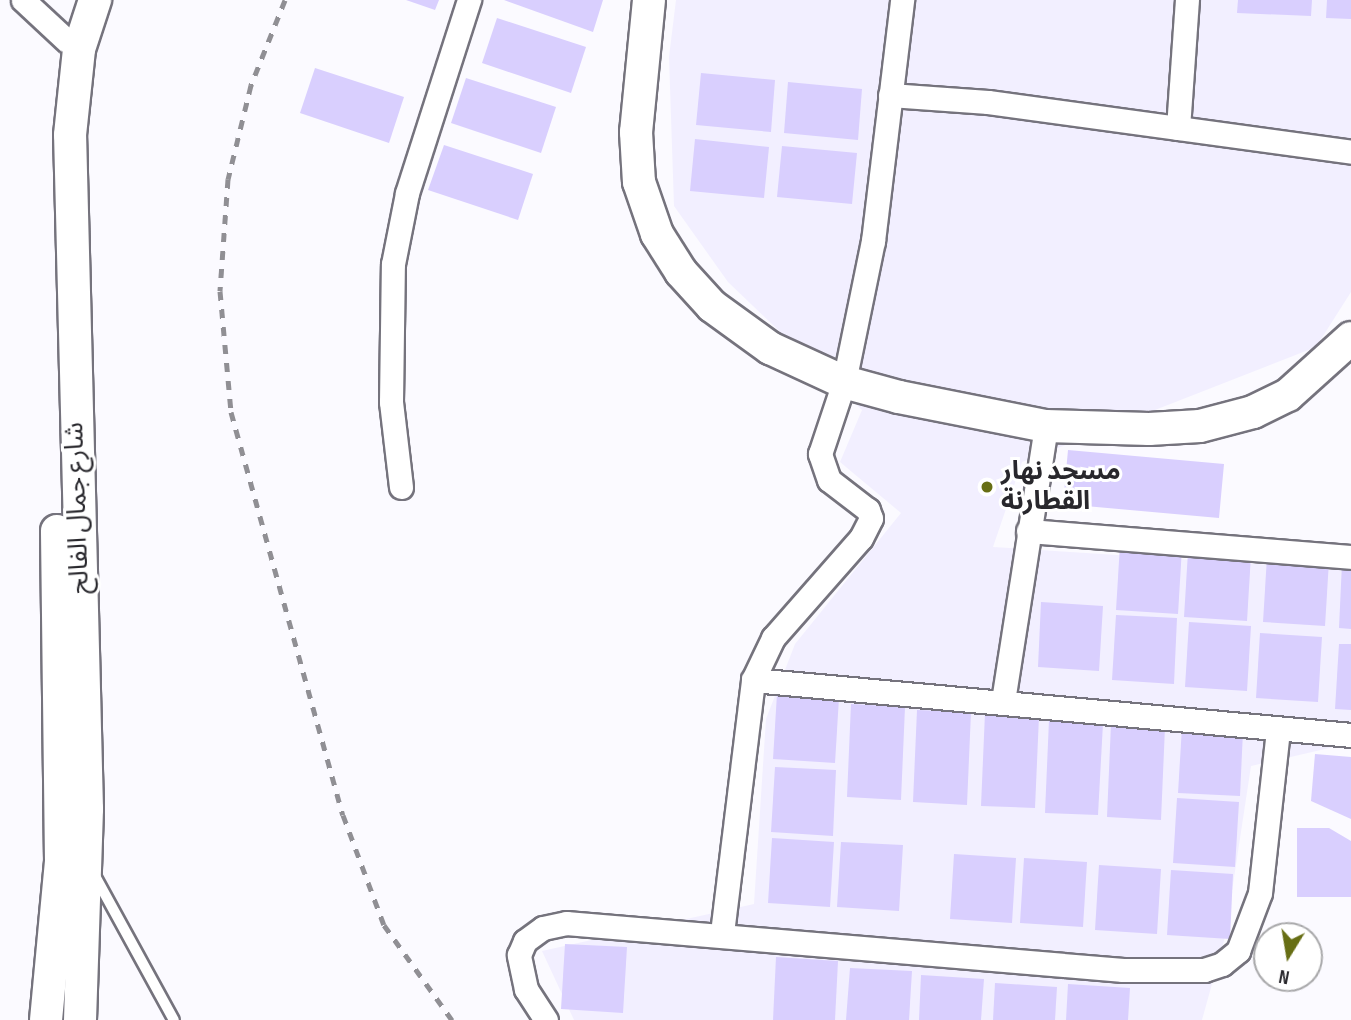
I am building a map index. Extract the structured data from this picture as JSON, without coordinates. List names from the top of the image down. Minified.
{"streets":{"street":["شارع جمال الفالح"]},"places":["مسجد نهار القطارنة"],"north":"bottom"}
